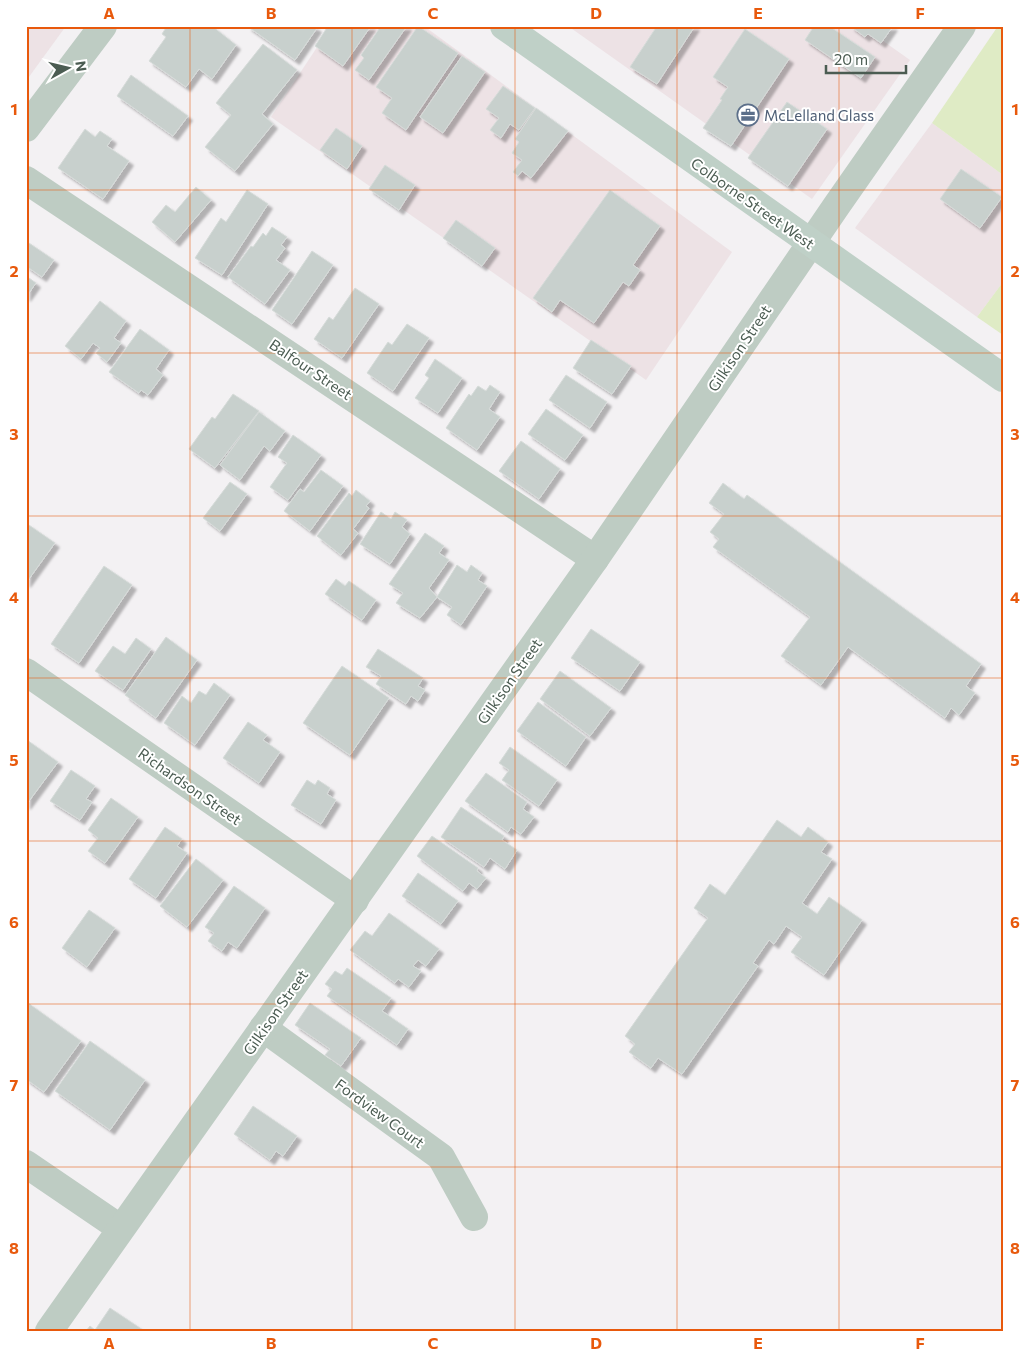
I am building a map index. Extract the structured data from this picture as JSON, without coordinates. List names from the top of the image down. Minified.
{"streets":{"main road":["Colborne Street West"],"street":["Gilkison Street","Balfour Street","Richardson Street","Fordview Court"]},"crossings":[["Colborne Street West","Gilkison Street"],["Gilkison Street","Balfour Street"],["Gilkison Street","Richardson Street"],["Gilkison Street","Fordview Court"]],"places":{"office":["McLelland Glass"]},"scale_bar":"20 m","north":"right","grid":{"columns":["A","B","C","D","E","F"],"rows":["1","2","3","4","5","6","7","8"]}}
